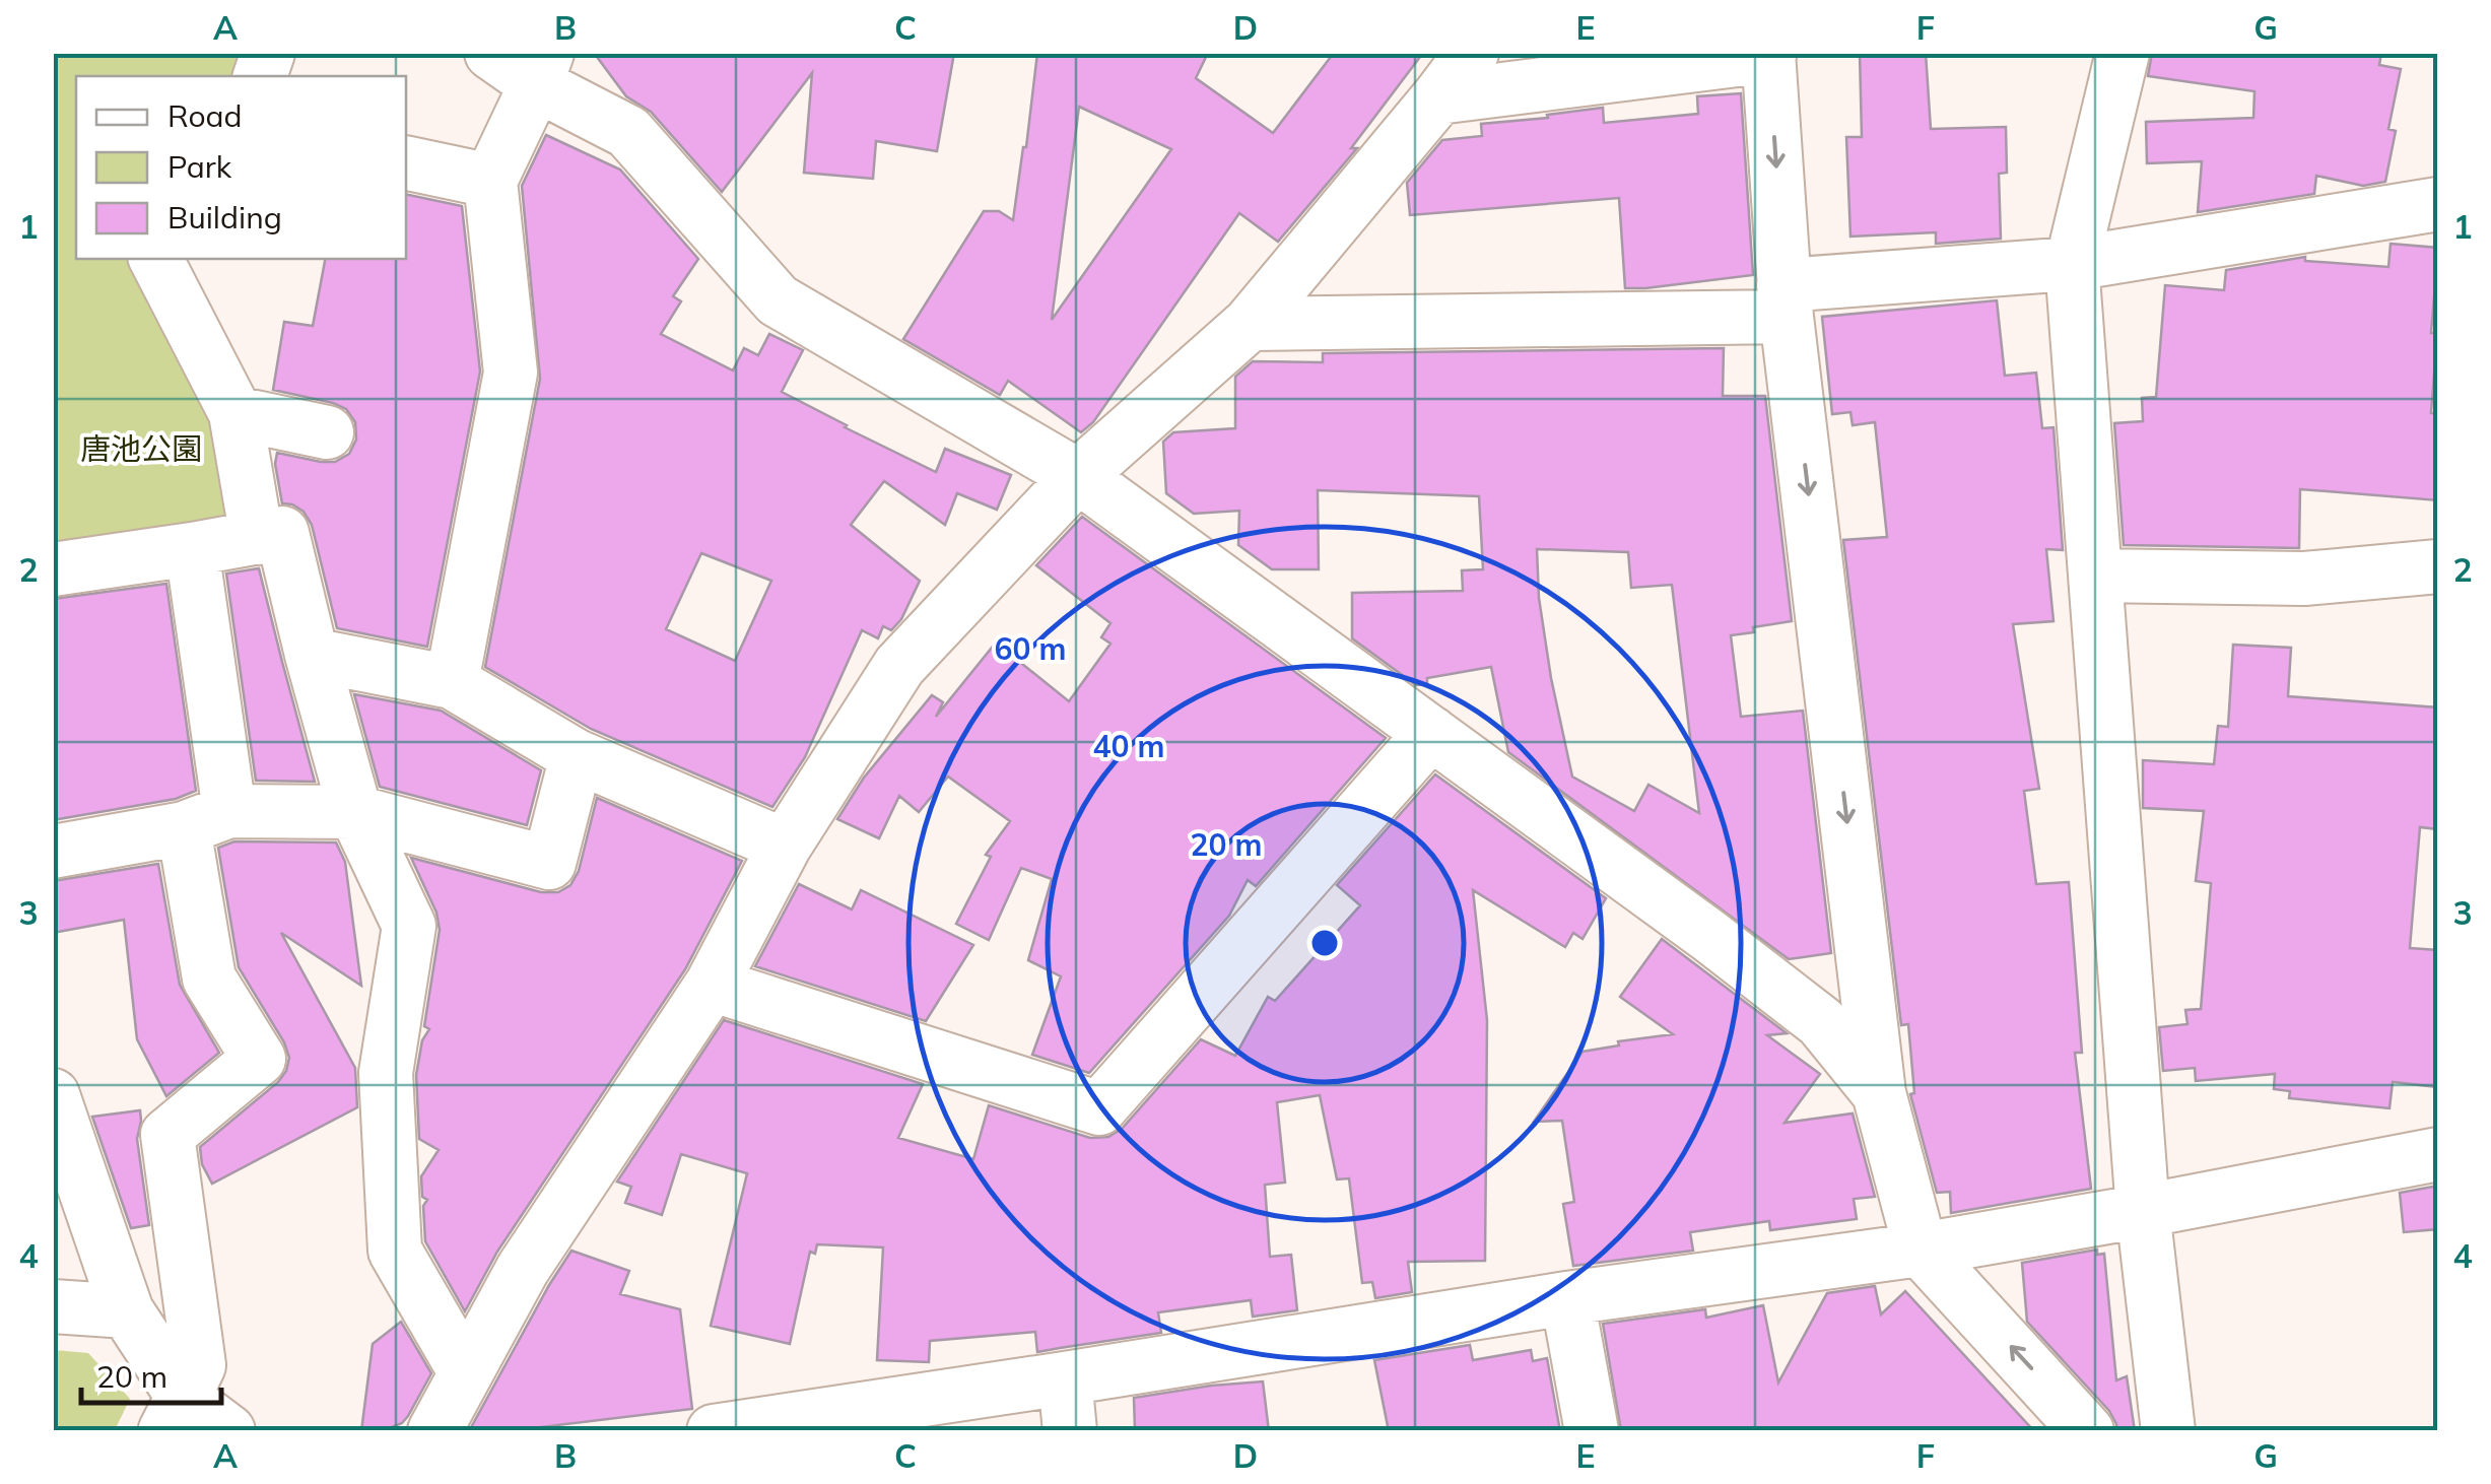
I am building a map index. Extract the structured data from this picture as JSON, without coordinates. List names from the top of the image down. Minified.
{"parks":["唐池公園"],"legend":["Road","Park","Building"],"scale_bar":"20 m","grid":{"columns":["A","B","C","D","E","F","G"],"rows":["1","2","3","4"]},"rings":["60 m","40 m","20 m"]}
